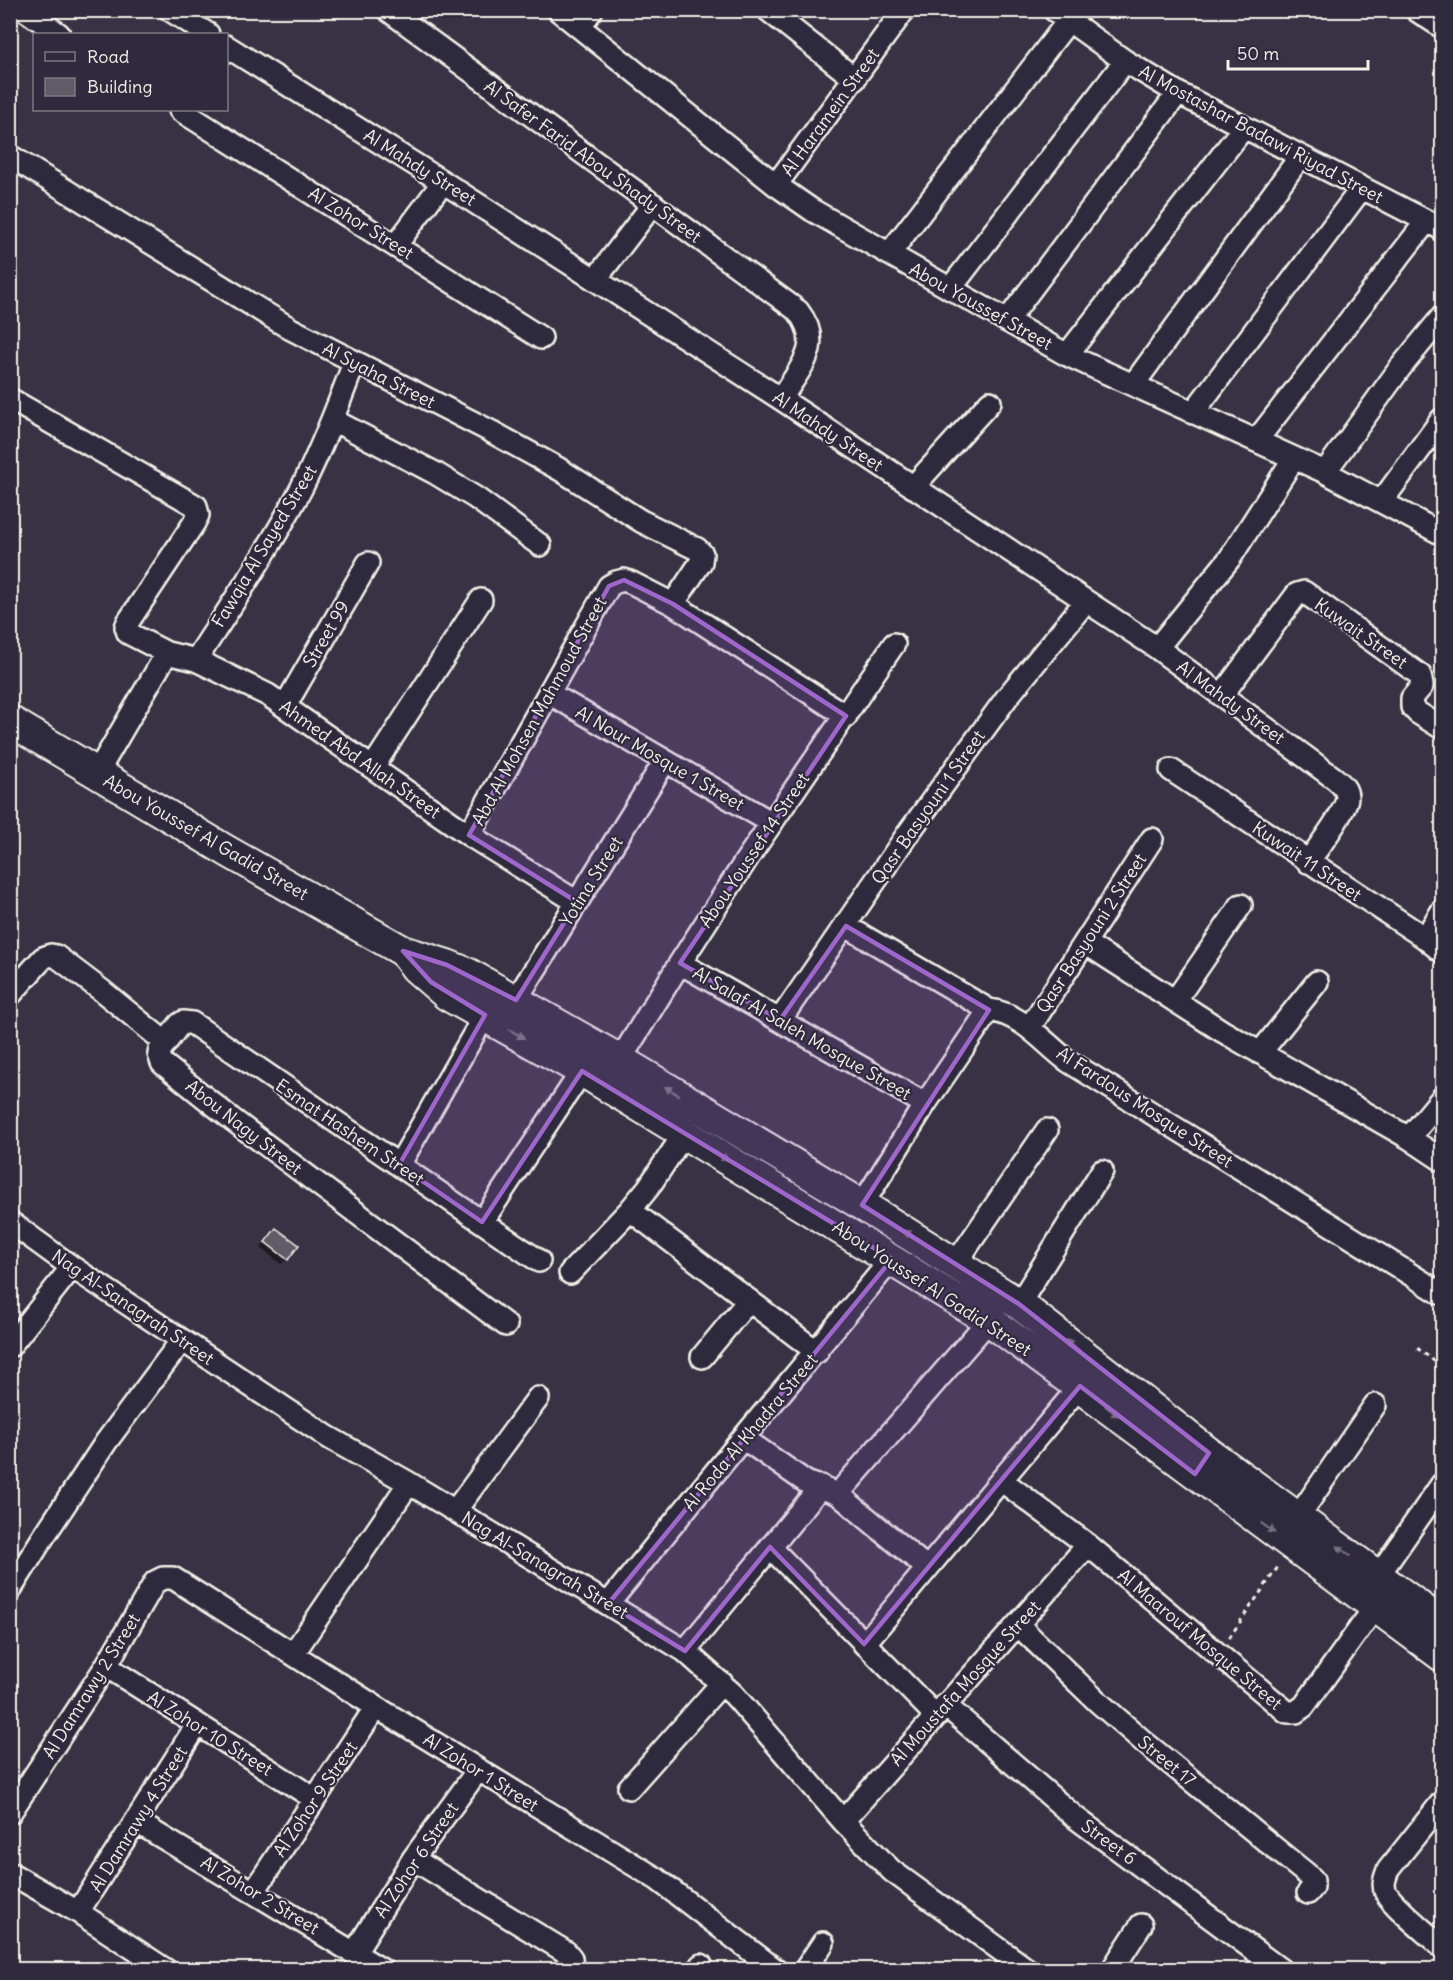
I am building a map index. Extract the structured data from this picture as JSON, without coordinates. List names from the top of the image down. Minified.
{"streets":{"street":["Al Haramein Street","Al Mostashar Badawi Riyad Street","Al Safer Farid Abou Shady Street","Al Mahdy Street","Al Zohor Street","Abou Youssef Street","Al Syaha Street","Fawqia Al Sayed Street","Kuwait Street","Street 99","Abd Al Mohsen Mahmoud Street","Al Nour Mosque 1 Street","Ahmed Abd Allah Street","Qasr Basyouni 1 Street","Abou Youssef Al Gadid Street","Abou Youssef 14 Street","Kuwait 11 Street","Yotina Street","Qasr Basyouni 2 Street","Al Salaf Al Saleh Mosque Street","Al Fardous Mosque Street","Abou Nagy Street","Esmat Hashem Street","Nag Al-Sanagrah Street","Al Roda Al Khadra Street","Al Maarouf Mosque Street","Al Moustafa Mosque Street","Al Damrawy 2 Street","Al Zohor 10 Street","Street 17","Al Zohor 1 Street","Al Zohor 9 Street","Al Damrawy 4 Street","Street 6","Al Zohor 6 Street","Al Zohor 2 Street"]},"crossings":[["Al Haramein Street","Abou Youssef Street"],["Al Safer Farid Abou Shady Street","Al Mahdy Street"],["Al Mahdy Street","Kuwait Street"],["Al Mahdy Street","Qasr Basyouni 1 Street"],["Al Mahdy Street","Kuwait 11 Street"],["Al Syaha Street","Fawqia Al Sayed Street"],["Al Syaha Street","Abd Al Mohsen Mahmoud Street"],["Fawqia Al Sayed Street","Ahmed Abd Allah Street"],["Street 99","Ahmed Abd Allah Street"],["Abd Al Mohsen Mahmoud Street","Al Nour Mosque 1 Street"],["Abd Al Mohsen Mahmoud Street","Ahmed Abd Allah Street"],["Al Nour Mosque 1 Street","Abou Youssef 14 Street"],["Al Nour Mosque 1 Street","Yotina Street"],["Ahmed Abd Allah Street","Yotina Street"],["Qasr Basyouni 1 Street","Al Salaf Al Saleh Mosque Street"],["Qasr Basyouni 1 Street","Al Fardous Mosque Street"],["Abou Youssef Al Gadid Street","Abou Youssef 14 Street"],["Abou Youssef Al Gadid Street","Yotina Street"],["Abou Youssef Al Gadid Street","Al Roda Al Khadra Street"],["Abou Youssef Al Gadid Street","Al Maarouf Mosque Street"],["Abou Youssef 14 Street","Al Salaf Al Saleh Mosque Street"],["Qasr Basyouni 2 Street","Al Fardous Mosque Street"],["Abou Nagy Street","Esmat Hashem Street"],["Nag Al-Sanagrah Street","Al Roda Al Khadra Street"],["Nag Al-Sanagrah Street","Al Moustafa Mosque Street"],["Al Maarouf Mosque Street","Al Moustafa Mosque Street"],["Al Moustafa Mosque Street","Street 17"],["Al Moustafa Mosque Street","Street 6"],["Al Damrawy 2 Street","Al Zohor 10 Street"],["Al Damrawy 2 Street","Al Zohor 1 Street"],["Al Zohor 10 Street","Al Zohor 9 Street"],["Al Zohor 10 Street","Al Damrawy 4 Street"],["Al Zohor 1 Street","Al Zohor 9 Street"],["Al Zohor 1 Street","Al Zohor 6 Street"],["Al Zohor 9 Street","Al Zohor 2 Street"],["Al Damrawy 4 Street","Al Zohor 2 Street"],["Al Zohor 6 Street","Al Zohor 2 Street"]],"legend":["Road","Building"],"scale_bar":"50 m"}
